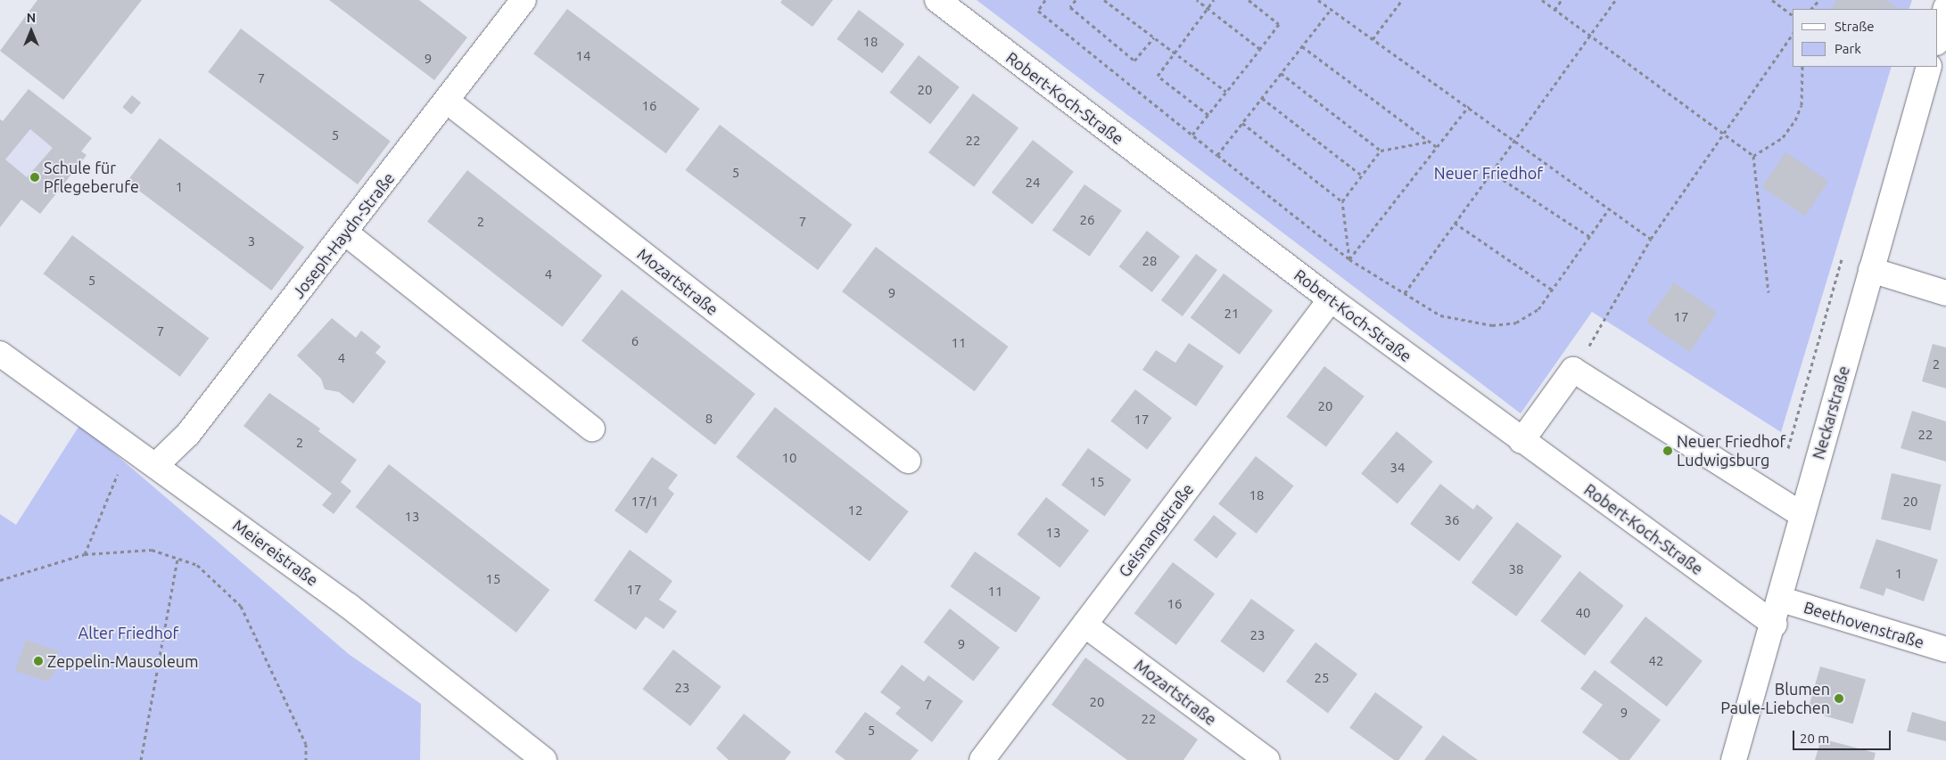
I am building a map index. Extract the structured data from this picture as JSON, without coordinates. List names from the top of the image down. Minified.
{"streets":{"street":["Robert-Koch-Straße","Joseph-Haydn-Straße","Mozartstraße","Neckarstraße","Geisnangstraße","Meiereistraße","Beethovenstraße"]},"crossings":[["Robert-Koch-Straße","Neckarstraße"],["Robert-Koch-Straße","Geisnangstraße"],["Joseph-Haydn-Straße","Mozartstraße"],["Joseph-Haydn-Straße","Meiereistraße"],["Mozartstraße","Geisnangstraße"],["Neckarstraße","Beethovenstraße"]],"parks":["Neuer Friedhof","Alter Friedhof"],"places":["Schule für Pflegeberufe","Neuer Friedhof Ludwigsburg","Zeppelin-Mausoleum","Blumen Paule-Liebchen"],"house_numbers":["18","14","9","7","20","16","5","22","5","24","1","26","2","7","3","28","4","5","9","21","17","7","6","11","4","2","20","8","17","22","2","10","34","15","18","17/1","20","12","13","36","13","38","1","15","17","11","16","40","23","9","42","25","23","20","7","9","22","5"],"legend":["Straße","Park"],"scale_bar":"20 m","north":"top"}
